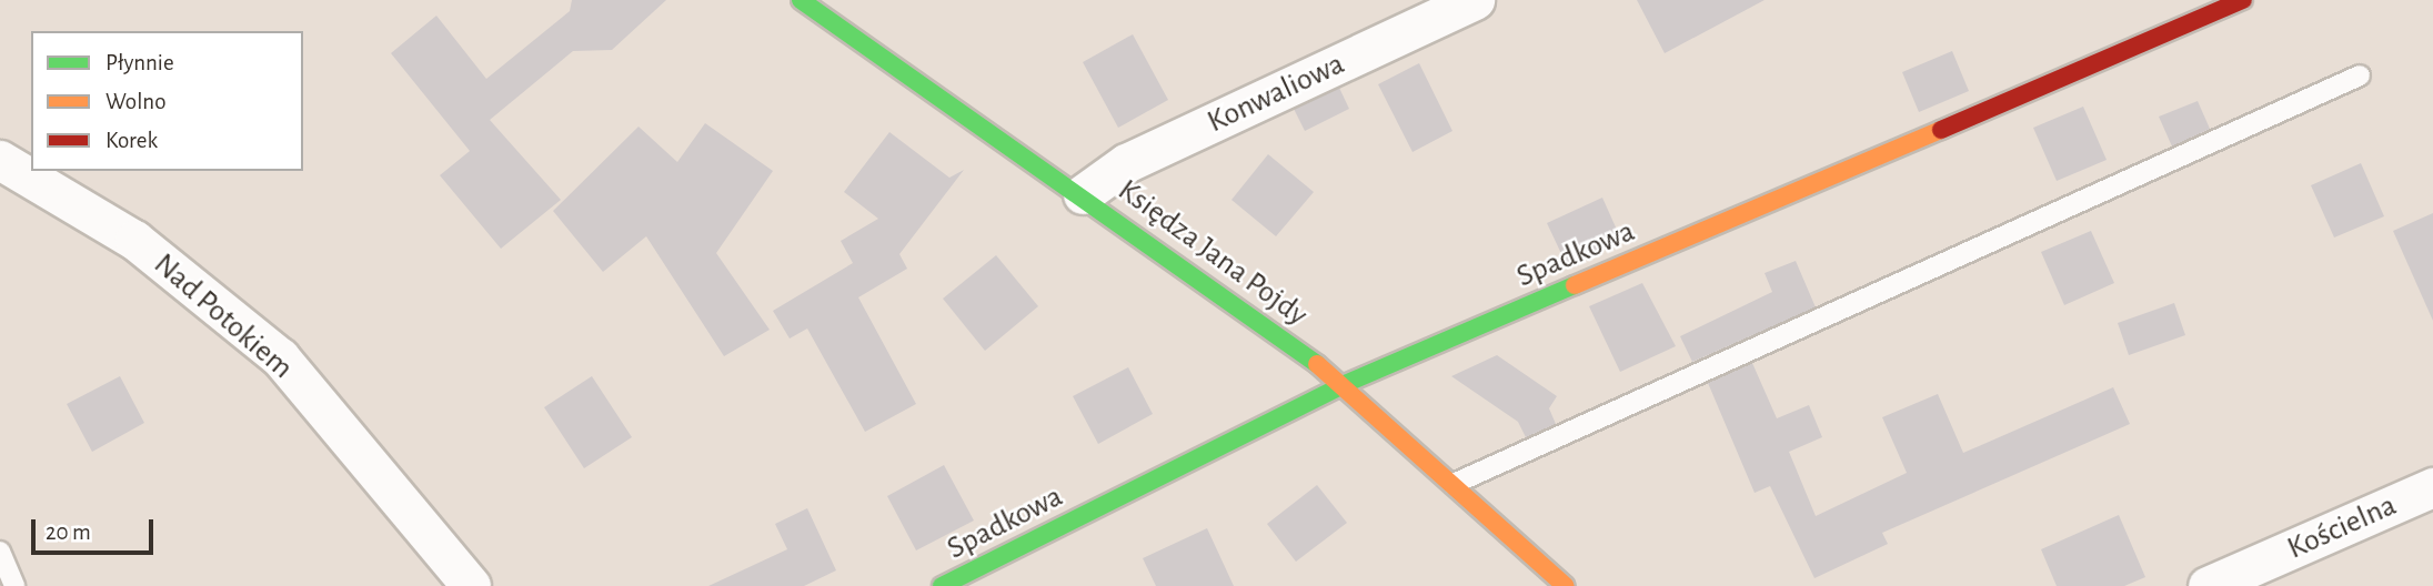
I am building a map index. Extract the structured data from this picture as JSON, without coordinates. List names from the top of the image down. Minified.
{"streets":{"street":["Konwaliowa","Księdza Jana Pojdy","Spadkowa","Nad Potokiem","Kościelna"]},"crossings":[["Konwaliowa","Księdza Jana Pojdy"],["Księdza Jana Pojdy","Spadkowa"]],"legend":["Płynnie","Wolno","Korek"],"scale_bar":"20 m"}
